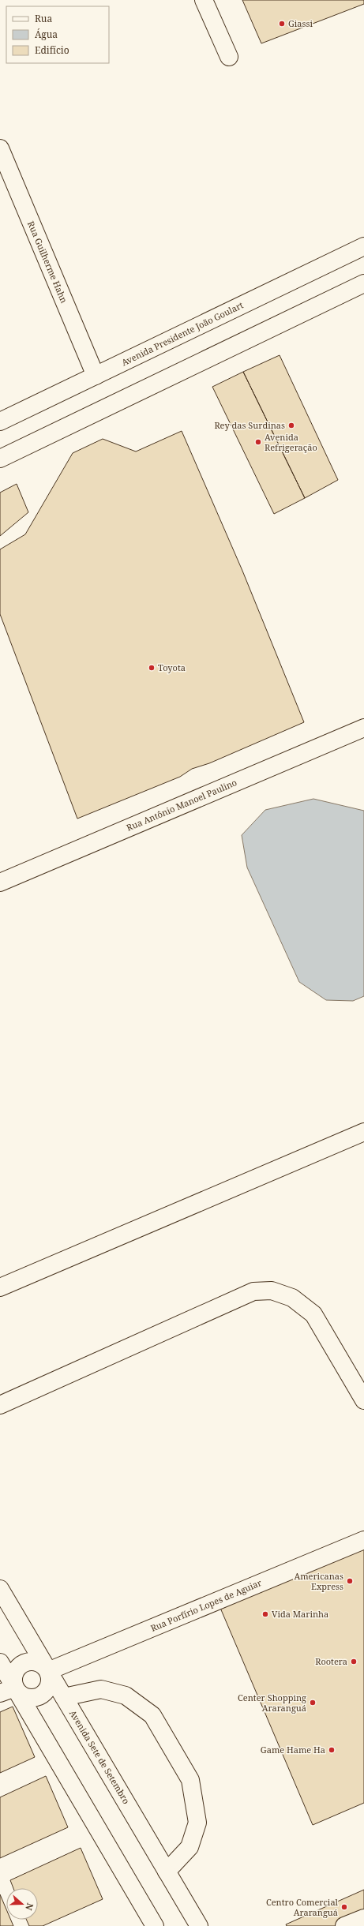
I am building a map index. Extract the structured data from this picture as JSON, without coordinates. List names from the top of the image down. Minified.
{"streets":{"main road":["Rua Guilherme Hahn","Avenida Presidente João Goulart","Rua Antônio Manoel Paulino","Rua Porfírio Lopes de Aguiar","Avenida Sete de Setembro"]},"crossings":[["Rua Guilherme Hahn","Avenida Presidente João Goulart"],["Rua Porfírio Lopes de Aguiar","Avenida Sete de Setembro"]],"places":["Giassi","Rey das Surdinas","Avenida Refrigeração","Toyota","Americanas Express","Vida Marinha","Rootera","Center Shopping Araranguá","Game Hame Ha","Centro Comercial Araranguá"],"legend":["Rua","Água","Edifício"],"north":"right"}
